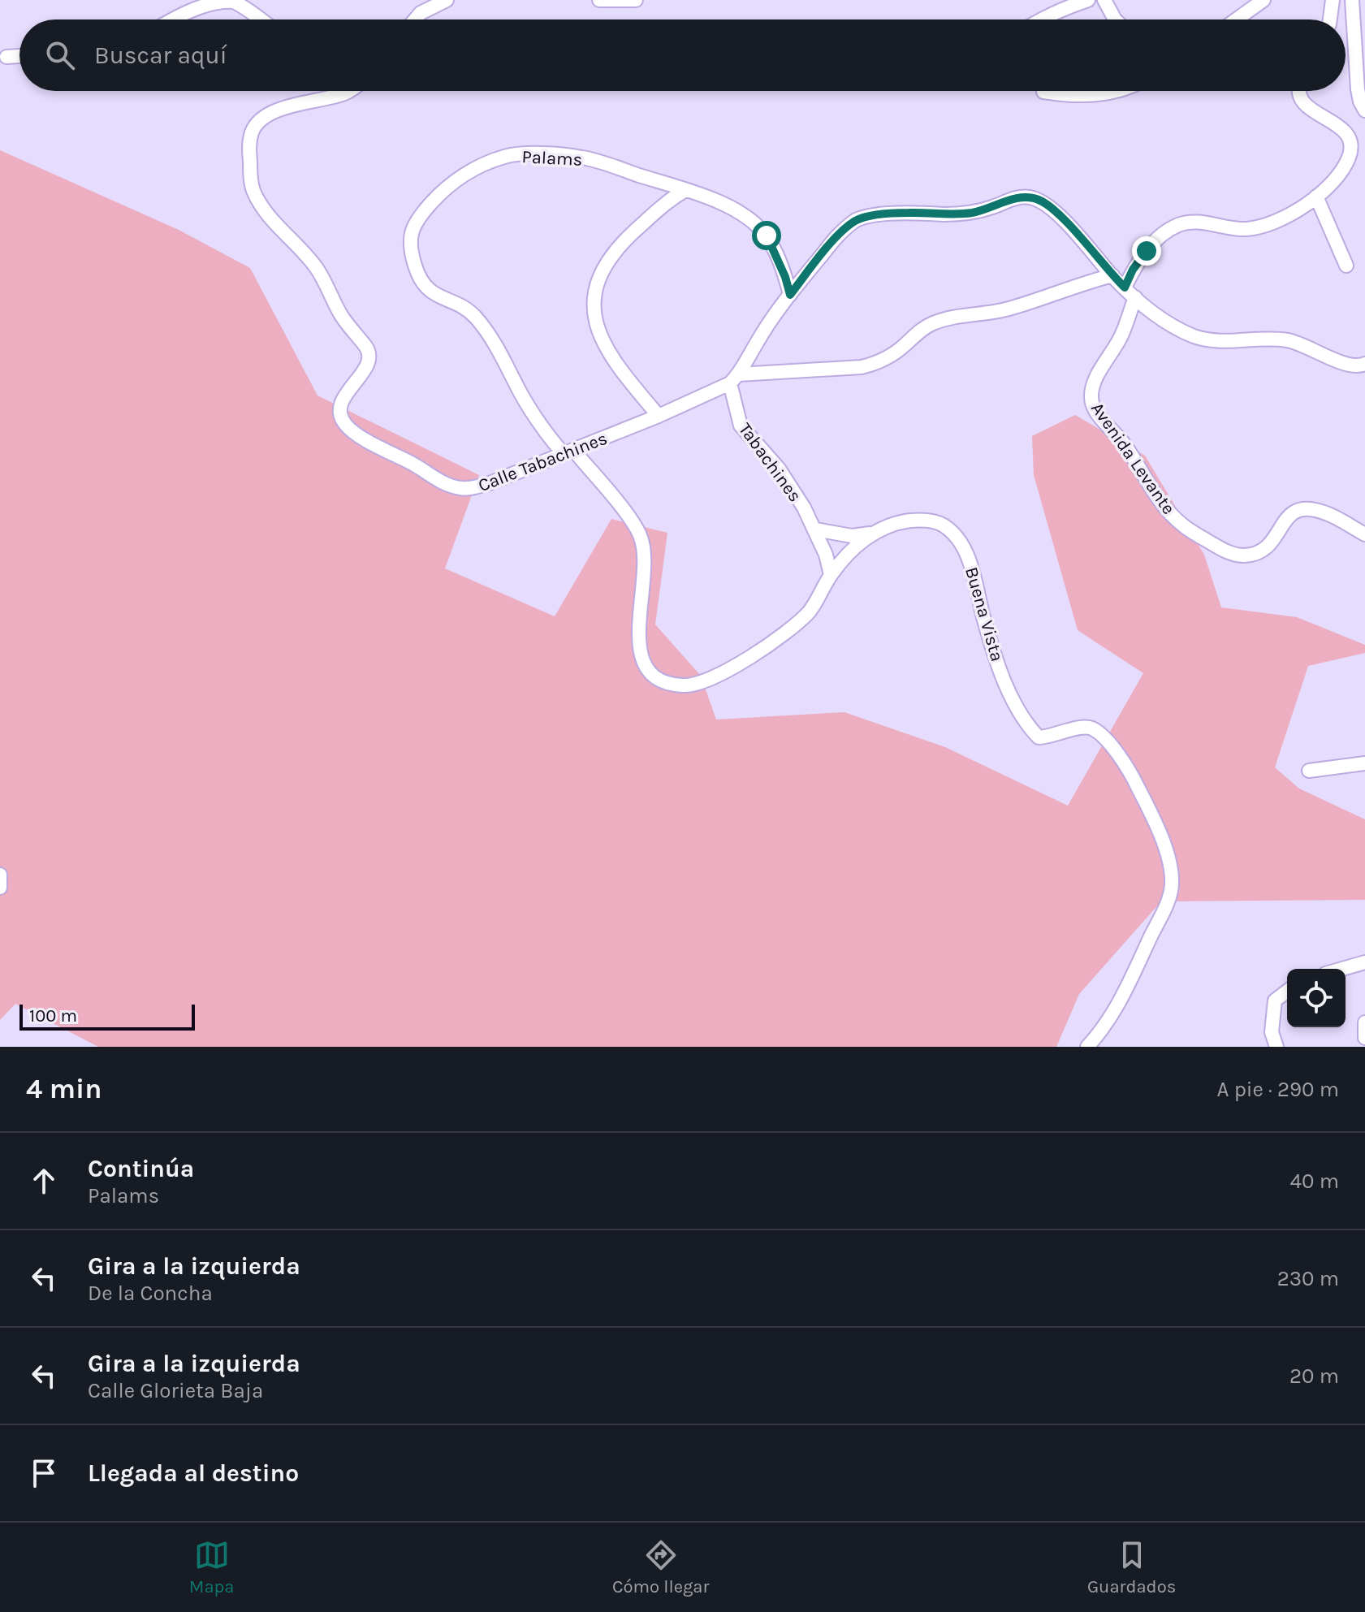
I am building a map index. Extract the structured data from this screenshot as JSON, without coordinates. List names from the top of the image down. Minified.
{"streets":{"street":["Palams","Avenida Levante","Calle Tabachines","Tabachines","Buena Vista"]},"crossings":[["Palams","Calle Tabachines"],["Palams","Tabachines"],["Palams","Buena Vista"],["Calle Tabachines","Tabachines"],["Calle Tabachines","Buena Vista"],["Tabachines","Buena Vista"]],"scale_bar":"100 m","page":{"search":"Buscar aquí","scale":"100 m","heading":["4 min","A pie · 290 m"],"list":[["Continúa","Palams","40 m"],["Gira a la izquierda","De la Concha","230 m"],["Gira a la izquierda","Calle Glorieta Baja","20 m"],"Llegada al destino"],"nav":["Mapa","Cómo llegar","Guardados"]}}
